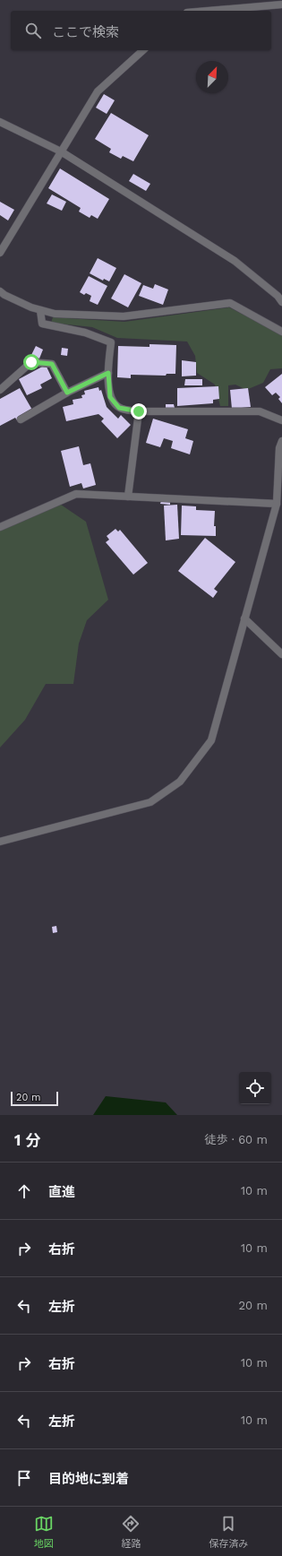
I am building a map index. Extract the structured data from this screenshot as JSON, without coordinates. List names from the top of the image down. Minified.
{"scale_bar":"20 m","north":"top right","page":{"search":"ここで検索","scale":"20 m","heading":["1 分","徒歩 · 60 m"],"list":[["直進","10 m"],["右折","10 m"],["左折","20 m"],["右折","10 m"],["左折","10 m"],"目的地に到着"],"nav":["地図","経路","保存済み"]}}
